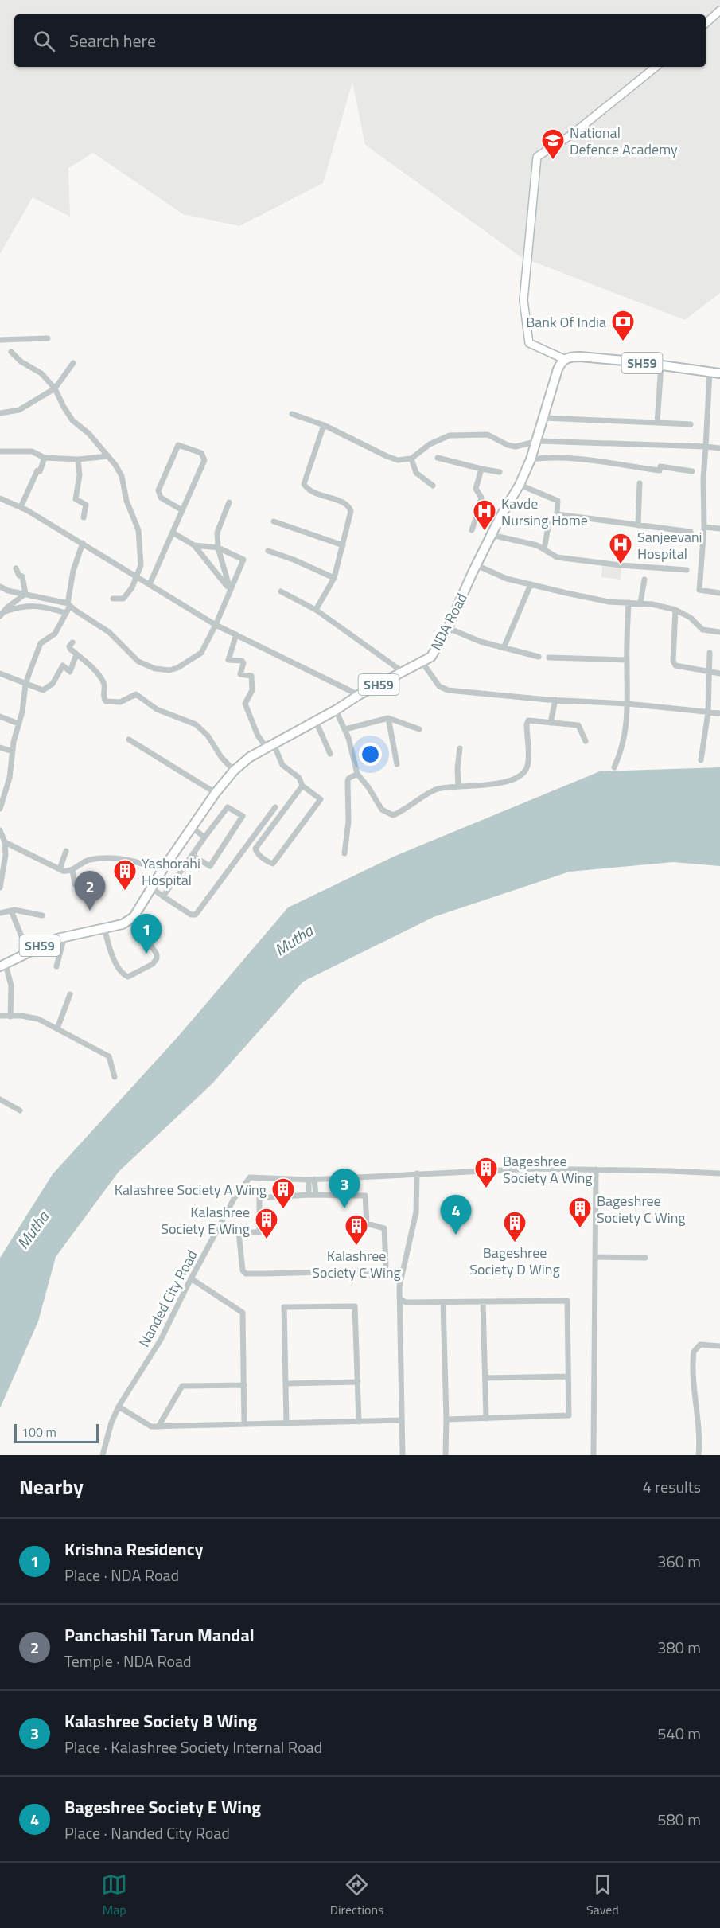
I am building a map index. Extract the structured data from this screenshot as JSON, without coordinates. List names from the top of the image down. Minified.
{"streets":{"main road":["SH59","NDA Road"],"street":["Nanded City Road"]},"crossings":[["SH59","NDA Road"]],"water":["Mutha"],"places":{"school or university":["National Defence Academy"],"bank":["Bank Of India"],"hospital":["Kavde Nursing Home","Sanjeevani Hospital"],"building":["Yashorahi Hospital","Bageshree Society A Wing","Kalashree Society A Wing","Bageshree Society C Wing","Kalashree Society E Wing","Bageshree Society D Wing","Kalashree Society C Wing"]},"scale_bar":"100 m","page":{"search":"Search here","pins":["2","1","3","4"],"scale":"100 m","heading":["Nearby","4 results"],"list":[{"mark":"1","name":"Krishna Residency","note":"Place · NDA Road","value":"360 m"},{"mark":"2","name":"Panchashil Tarun Mandal","note":"Temple · NDA Road","value":"380 m"},{"mark":"3","name":"Kalashree Society B Wing","note":"Place · Kalashree Society Internal Road","value":"540 m"},{"mark":"4","name":"Bageshree Society E Wing","note":"Place · Nanded City Road","value":"580 m"}],"nav":["Map","Directions","Saved"]}}
